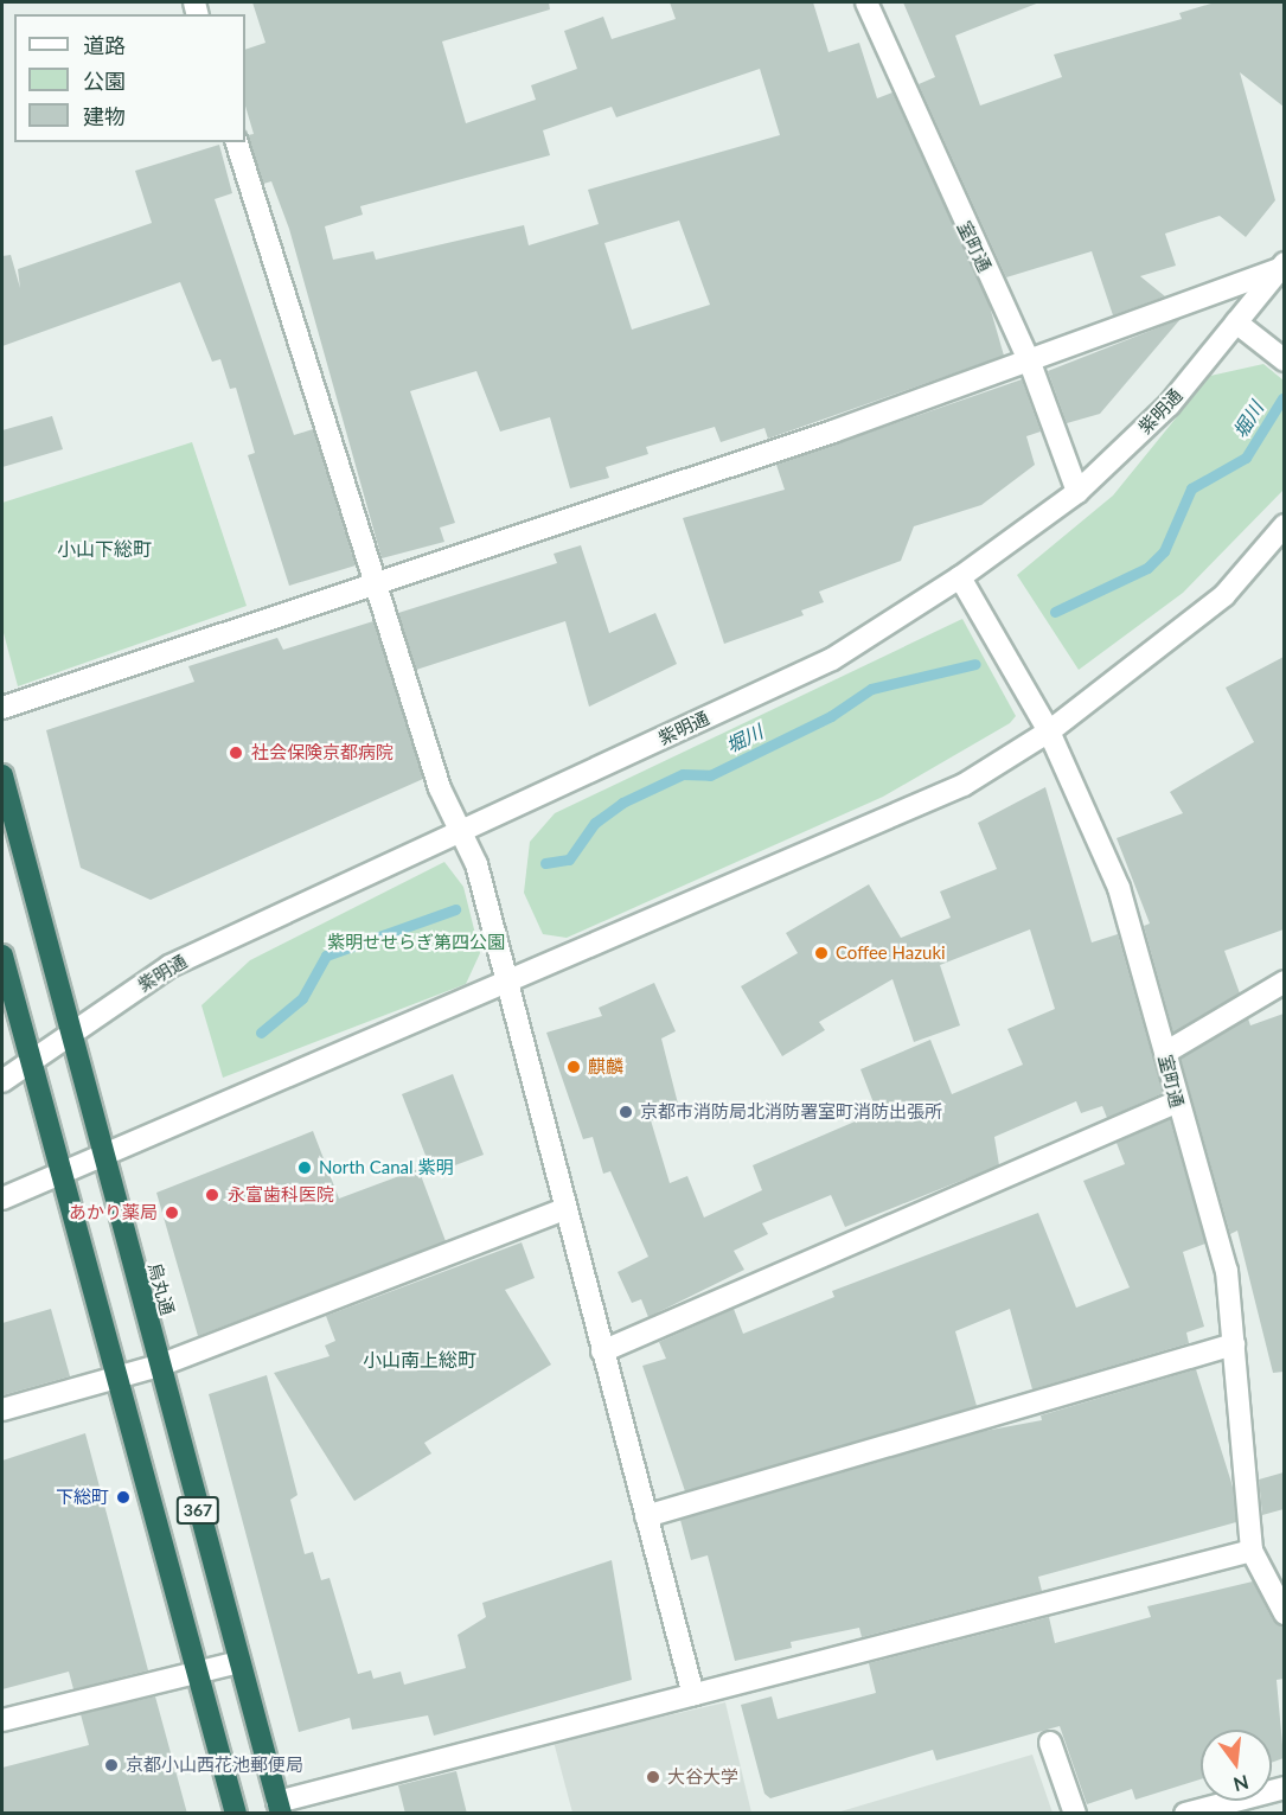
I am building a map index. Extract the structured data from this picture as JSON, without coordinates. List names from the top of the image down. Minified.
{"streets":{"highway":["烏丸通","367"],"street":["室町通","紫明通"]},"crossings":[["室町通","紫明通"],["紫明通","烏丸通"],["紫明通","367"]],"districts":["小山下総町","小山南上総町"],"water":["堀川"],"parks":["紫明せせらぎ第四公園"],"places":["社会保険京都病院","Coffee Hazuki","麒麟","京都市消防局北消防署室町消防出張所","North Canal 紫明","永富歯科医院","あかり薬局","下総町","京都小山西花池郵便局","大谷大学"],"legend":["道路","公園","建物"],"north":"bottom"}
